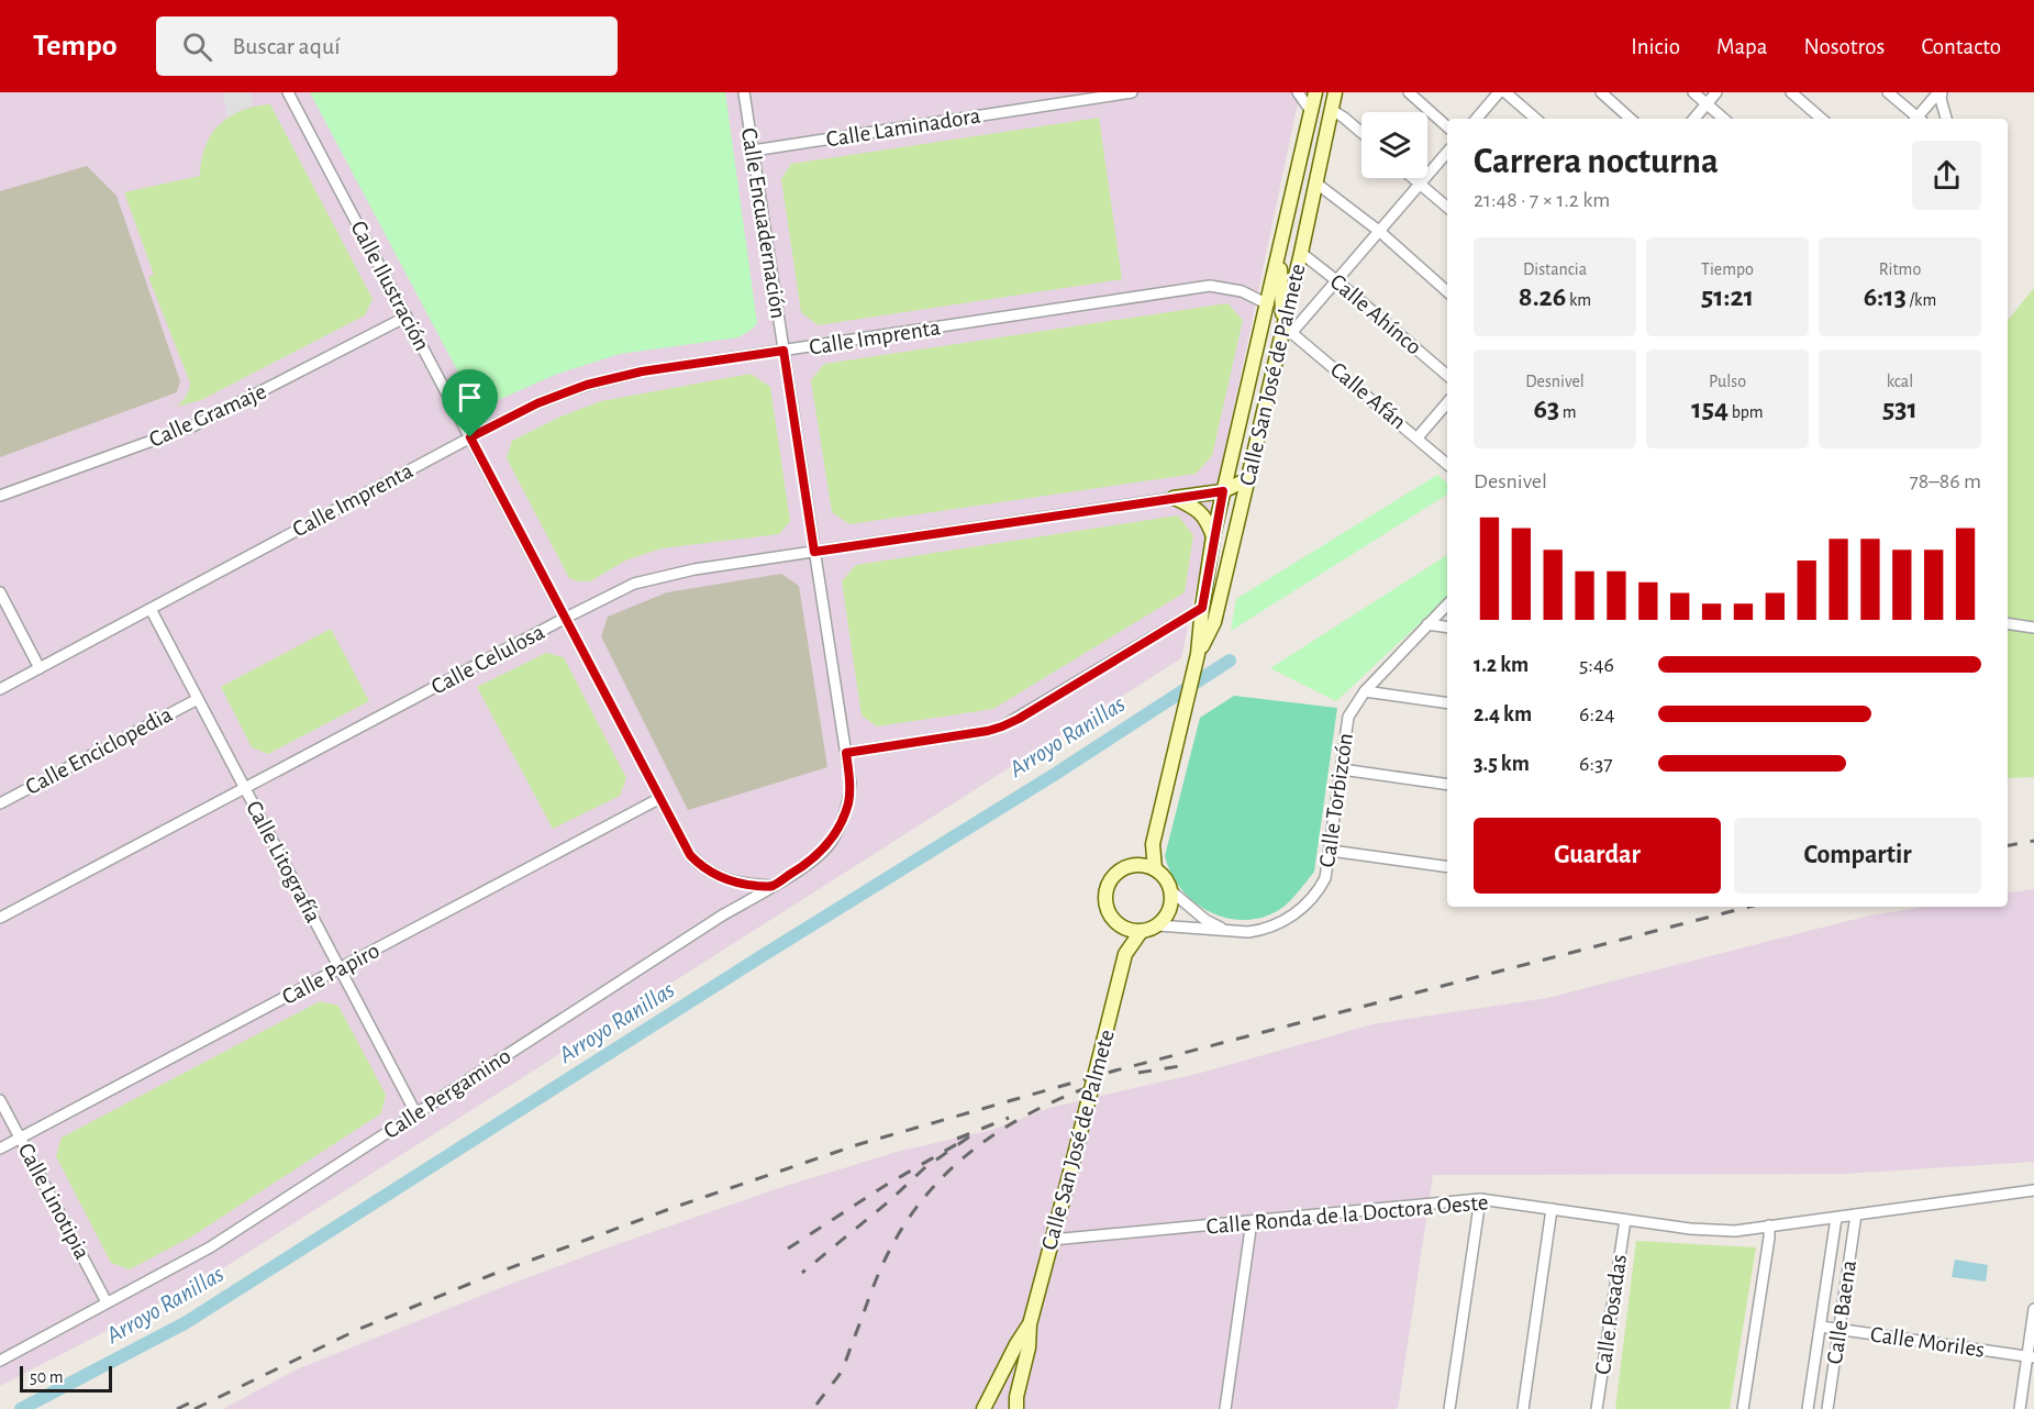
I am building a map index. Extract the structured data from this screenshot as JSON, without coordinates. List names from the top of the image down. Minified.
{"streets":{"street":["Calle Laminadora","Calle Encuadernación","Calle Ilustración","Calle Ahínco","Calle Imprenta","Calle San José de Palmete","Calle Afán","Calle Gramaje","Calle Celulosa","Calle Enciclopedia","Calle Torbizcón","Calle Litografía","Calle Papiro","Calle Pergamino","Calle Linotipia","Calle Ronda de la Doctora Oeste","Calle Baena","Calle Posadas","Calle Moriles"]},"crossings":[["Calle Laminadora","Calle Encuadernación"],["Calle Encuadernación","Calle Imprenta"],["Calle Encuadernación","Calle Celulosa"],["Calle Encuadernación","Calle Pergamino"],["Calle Ilustración","Calle Imprenta"],["Calle Ilustración","Calle Gramaje"],["Calle Ilustración","Calle Celulosa"],["Calle Ilustración","Calle Papiro"],["Calle Ilustración","Calle Pergamino"],["Calle Ahínco","Calle San José de Palmete"],["Calle Imprenta","Calle San José de Palmete"],["Calle Imprenta","Calle Litografía"],["Calle San José de Palmete","Calle Afán"],["Calle San José de Palmete","Calle Torbizcón"],["Calle San José de Palmete","Calle Ronda de la Doctora Oeste"],["Calle Celulosa","Calle Litografía"],["Calle Enciclopedia","Calle Litografía"],["Calle Litografía","Calle Papiro"],["Calle Litografía","Calle Pergamino"],["Calle Papiro","Calle Linotipia"],["Calle Pergamino","Calle Linotipia"],["Calle Ronda de la Doctora Oeste","Calle Baena"],["Calle Ronda de la Doctora Oeste","Calle Posadas"],["Calle Baena","Calle Moriles"]],"water":["Arroyo Ranillas"],"scale_bar":"50 m","page":{"header":"Tempo","search":"Buscar aquí","nav":["Inicio","Mapa","Nosotros","Contacto"],"heading":["Carrera nocturna","21:48 · 7 × 1.2 km"],"stats":[["Distancia","8.26 km"],["Tiempo","51:21"],["Ritmo","6:13 /km"],["Desnivel","63 m"],["Pulso","154 bpm"],["kcal","531"]],"chart":["Desnivel","78–86 m"],"list":[{"name":"1.2 km","note":"5:46"},{"name":"2.4 km","note":"6:24"},{"name":"3.5 km","note":"6:37"}],"buttons":["Guardar","Compartir"],"scale":"50 m"}}
